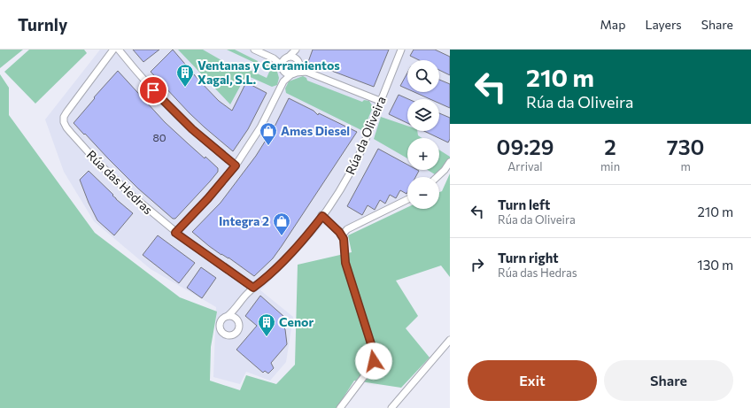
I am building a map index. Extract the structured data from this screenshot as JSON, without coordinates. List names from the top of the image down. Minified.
{"streets":{"street":["Rúa da Oliveira","Rúa das Hedras"]},"crossings":[["Rúa da Oliveira","Rúa das Hedras"]],"places":{"building":["Ventanas y Cerramientos Xagal, S.L.","Cenor"],"shop":["Ames Diesel","Integra 2"]},"house_numbers":["80"],"page":{"header":"Turnly","nav":["Map","Layers","Share"],"turn":["210 m","Rúa da Oliveira"],"map_buttons":["+","−"],"eta":["09:29","Arrival","2","min","730","m"],"list":[{"name":"Turn left","note":"Rúa da Oliveira","value":"210 m"},{"name":"Turn right","note":"Rúa das Hedras","value":"130 m"}],"buttons":["Exit","Share"]}}
